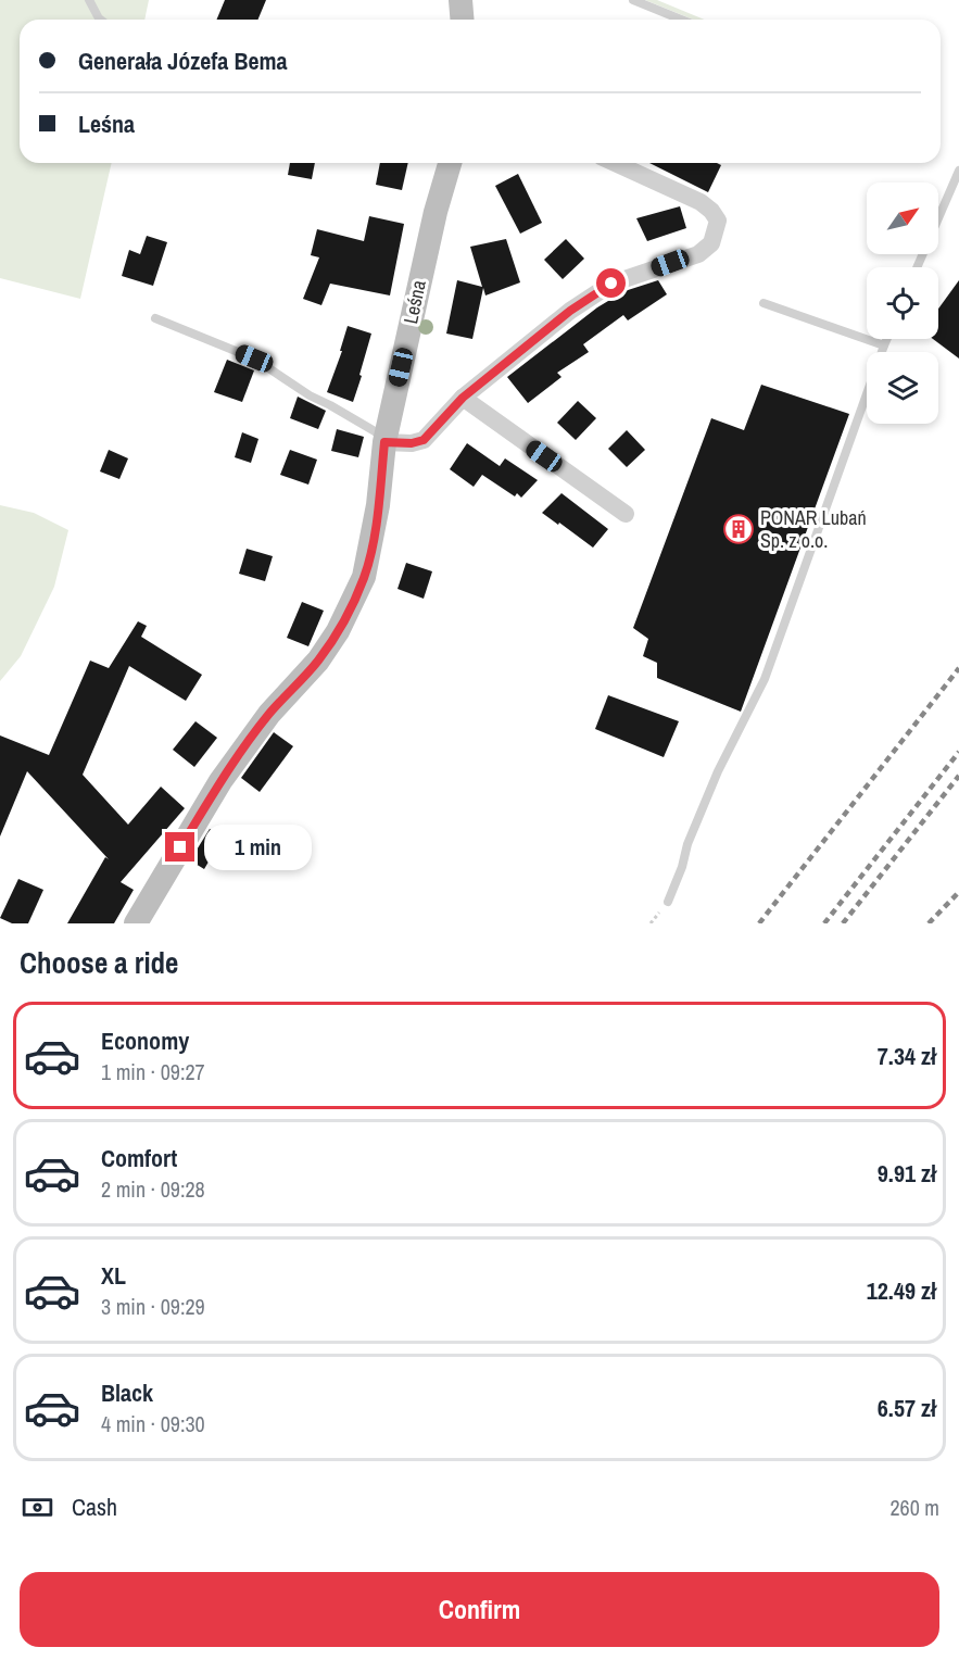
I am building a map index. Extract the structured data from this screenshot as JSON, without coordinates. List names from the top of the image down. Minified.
{"streets":{"main road":["Leśna"]},"places":{"building":["PONAR Lubań Sp. z o.o."]},"north":"top right","page":{"banner":["Generała Józefa Bema","Leśna"],"bubble":"1 min","heading":"Choose a ride","list":[{"name":"Economy","note":"1 min · 09:27","value":"7.34 zł"},{"name":"Comfort","note":"2 min · 09:28","value":"9.91 zł"},{"name":"XL","note":"3 min · 09:29","value":"12.49 zł"},{"name":"Black","note":"4 min · 09:30","value":"6.57 zł"}],"pay":["Cash","260 m"],"buttons":"Confirm"}}
